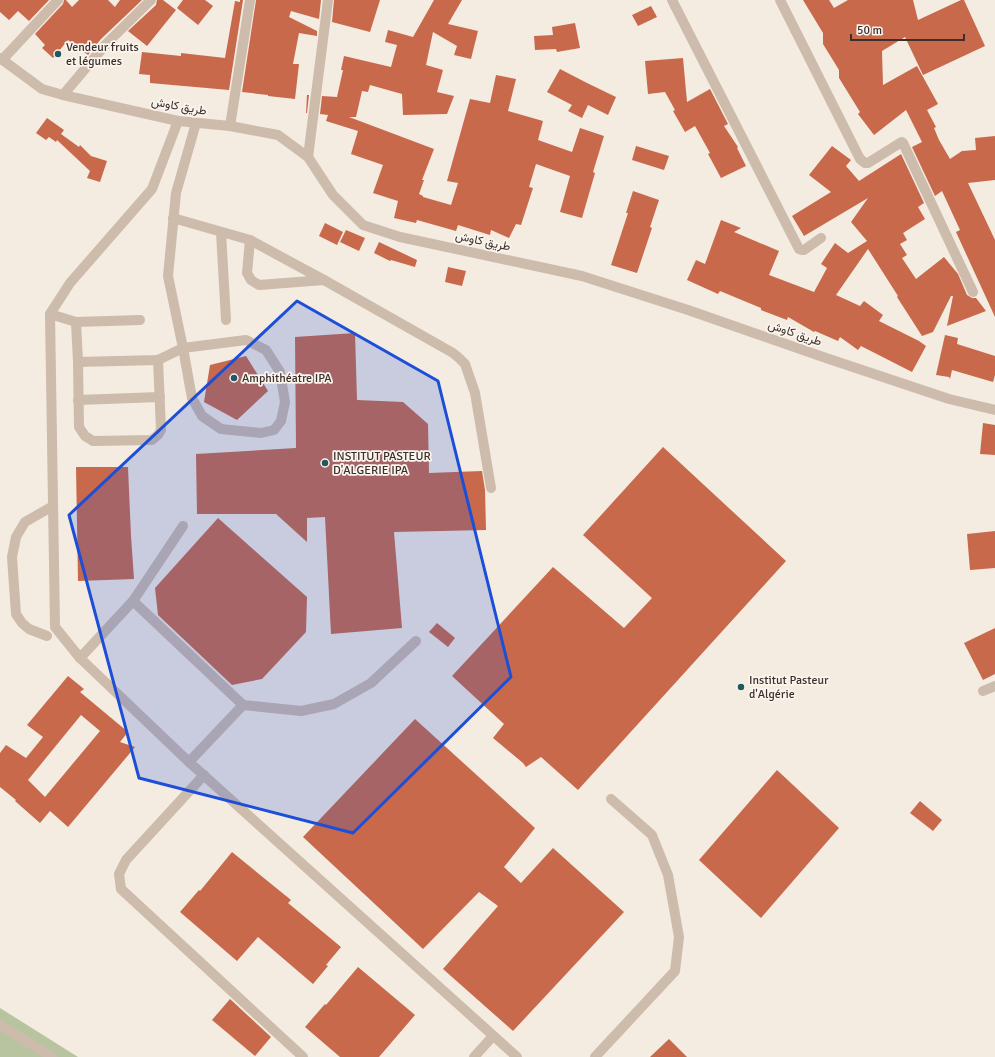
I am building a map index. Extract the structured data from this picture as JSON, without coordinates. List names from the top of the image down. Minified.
{"streets":{"street":["طريق كاوش"]},"places":["Vendeur fruits et légumes","Amphithéatre IPA","INSTITUT PASTEUR D'ALGERIE IPA","Institut Pasteur d'Algérie"],"scale_bar":"50 m"}
